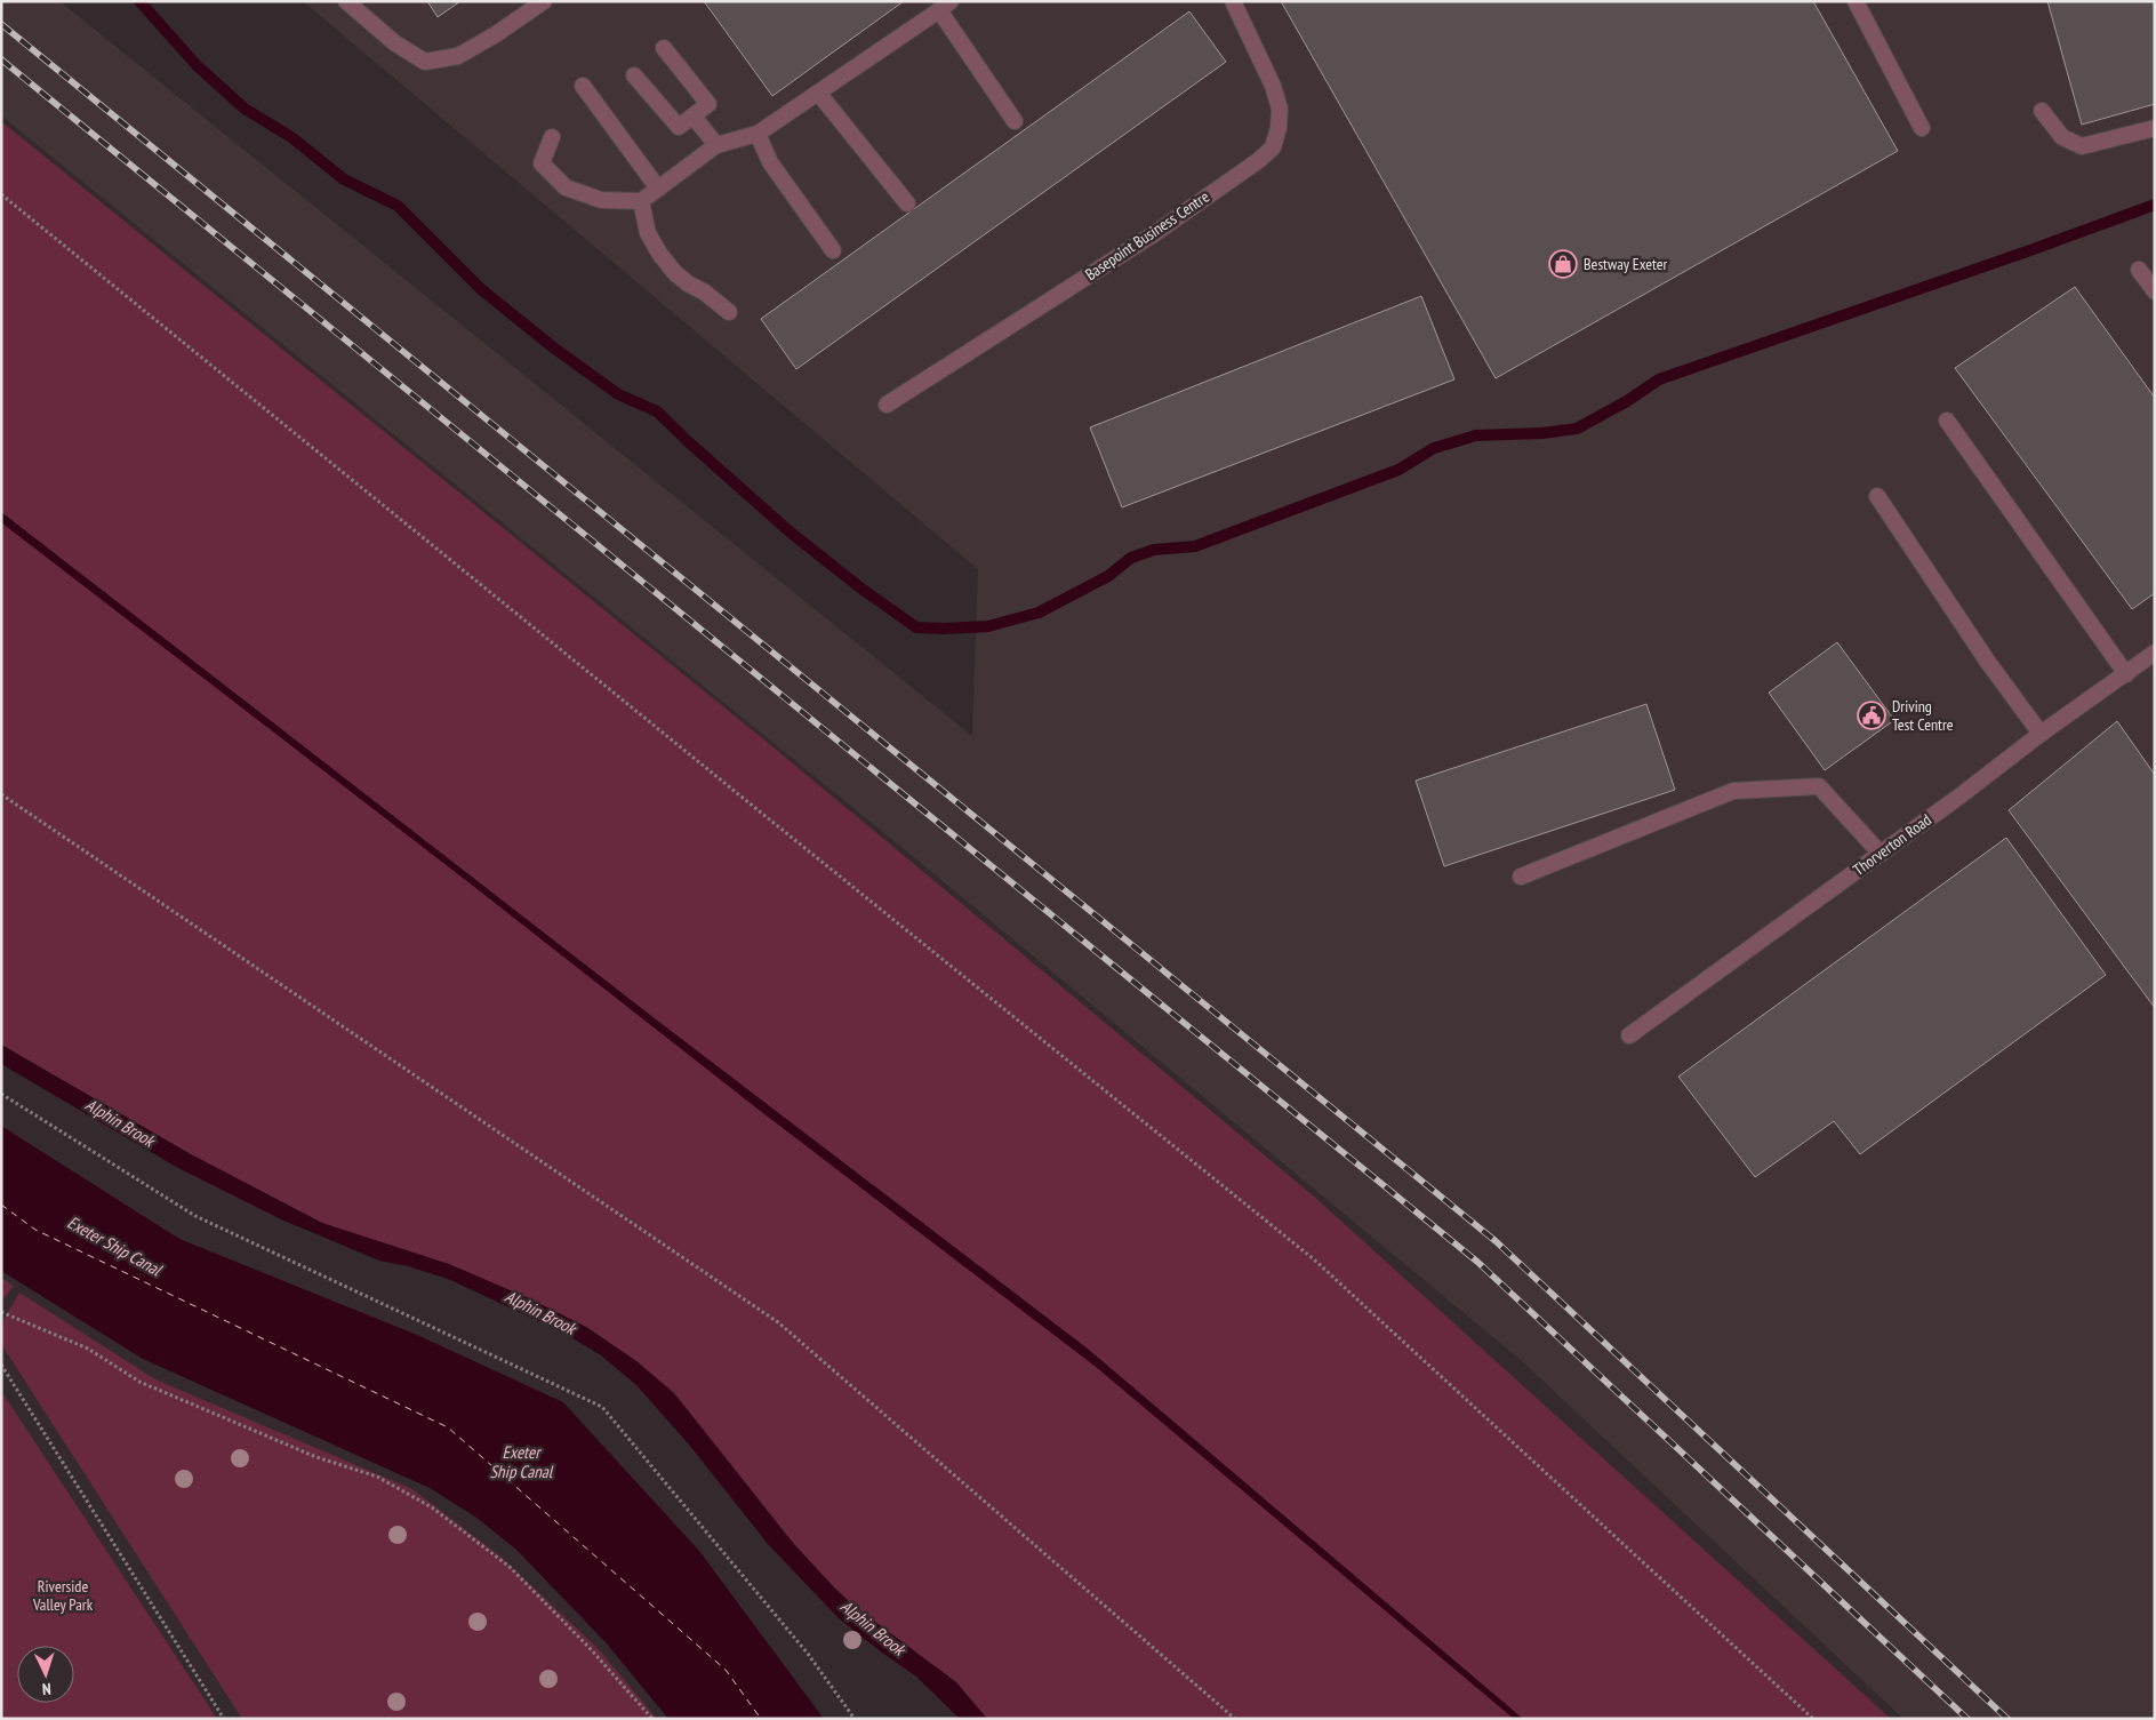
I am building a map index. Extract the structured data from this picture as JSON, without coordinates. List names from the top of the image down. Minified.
{"streets":{"street":["Basepoint Business Centre","Thorverton Road"]},"water":["Alphin Brook","Exeter Ship Canal"],"parks":["Riverside Valley Park"],"places":{"shop":["Bestway Exeter"],"public building":["Driving Test Centre"]},"north":"bottom"}
